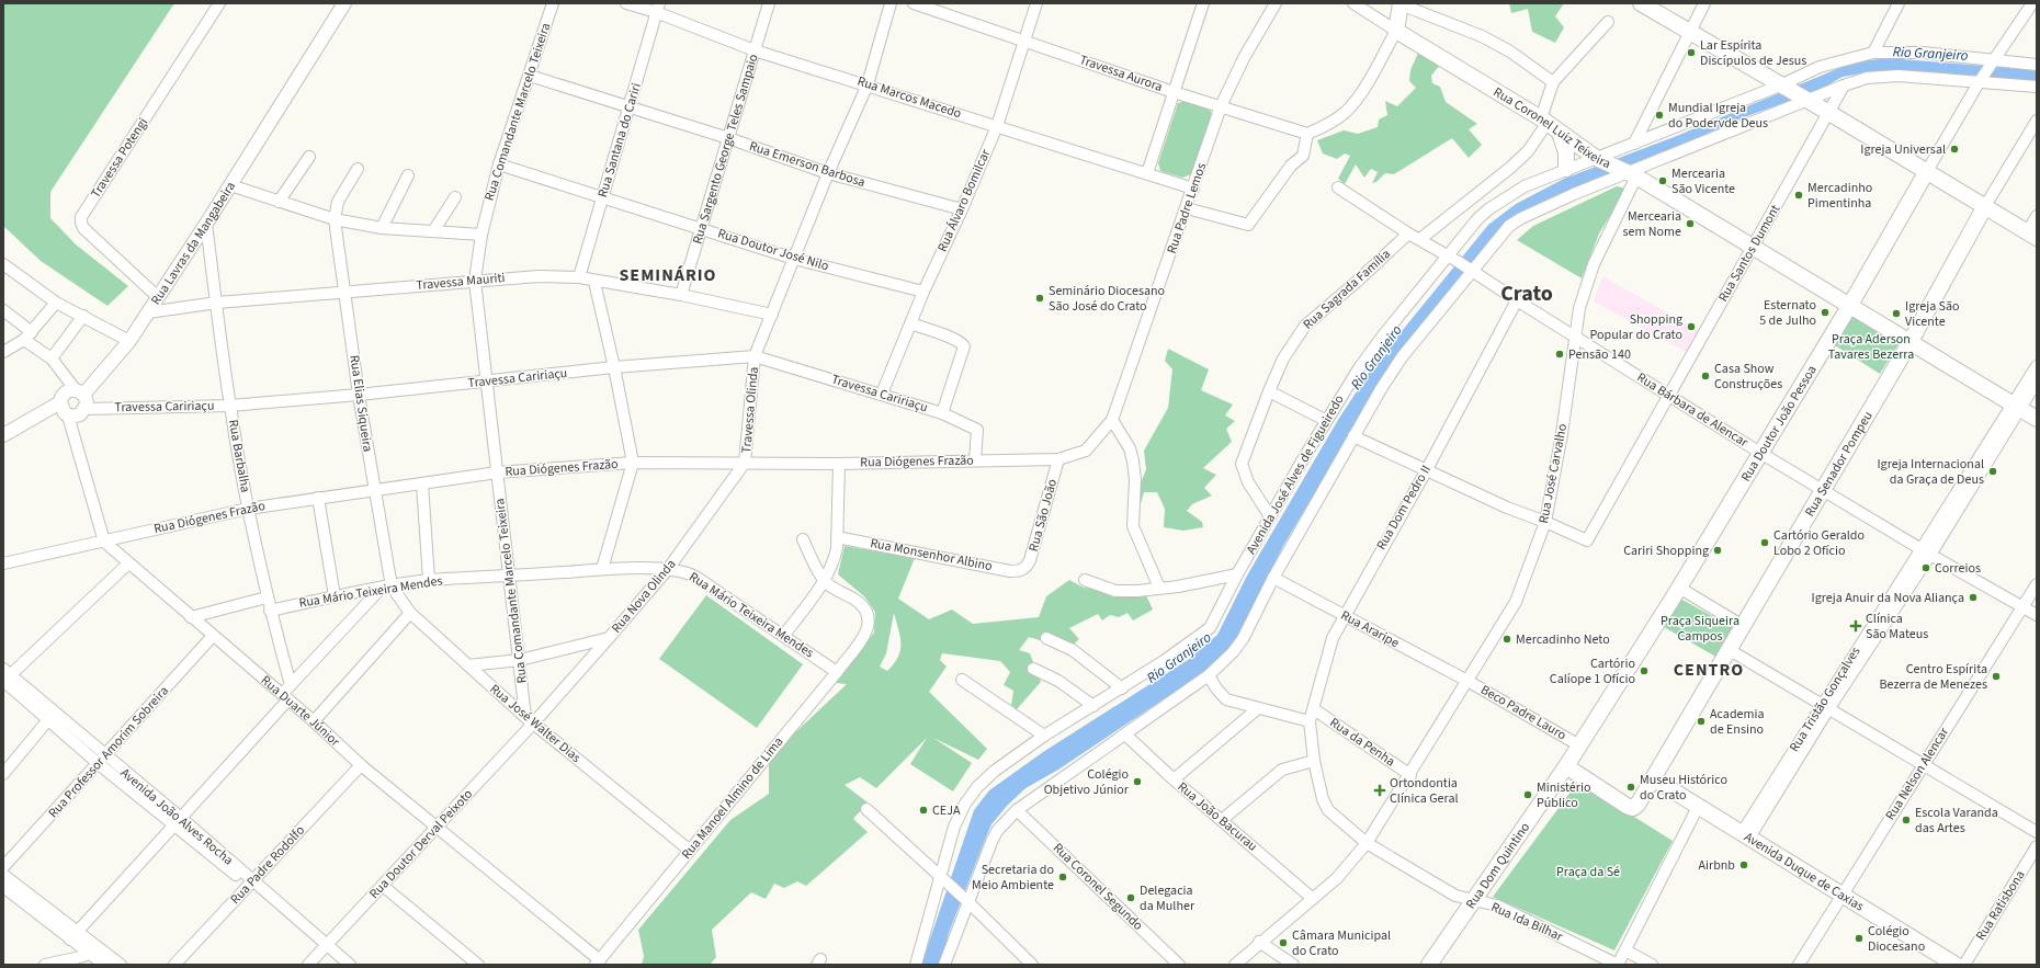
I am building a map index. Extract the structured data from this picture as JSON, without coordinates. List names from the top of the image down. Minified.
{"streets":{"main road":["Rua Coronel Luiz Teixeira","Rua Doutor João Pessoa","Rua Senador Pompeu","Rua Dom Quintino","Avenida Duque de Caxias"],"street":["Travessa Aurora","Rua Marcos Macedo","Rua Comandante Marcelo Teixeira","Rua Santana do Cariri","Rua Sargento George Teles Sampaio","Travessa Potengi","Rua Emerson Barbosa","Rua Álvaro Bomilcar","Rua Padre Lemos","Rua Lavras da Mangabeira","Rua Doutor José Nilo","Rua Santos Dumont","Travessa Mauriti","Rua Sagrada Família","Travessa Caririaçu","Rua Elias Siqueira","Travessa Olinda","Rua Bárbara de Alencar","Rua Barbalha","Rua Diógenes Frazão","Rua José Carvalho","Avenida José Alves de Figueiredo","Rua Dom Pedro II","Rua São João","Rua Monsenhor Albino","Rua Mário Teixeira Mendes","Rua Nova Olinda","Rua Araripe","Rua Tristão Gonçalves","Rua Duarte Júnior","Beco Padre Lauro","Rua José Walter Dias","Rua da Penha","Rua Professor Amorim Sobreira","Rua Nelson Alencar","Rua Manoel Almino de Lima","Avenida João Alves Rocha","Rua João Bacurau","Rua Doutor Derval Peixoto","Rua Padre Rodolfo","Rua Coronel Segundo","Rua Ratisbona","Rua Ida Bilhar"]},"crossings":[["Travessa Aurora","Rua Álvaro Bomilcar"],["Travessa Aurora","Rua Padre Lemos"],["Rua Marcos Macedo","Rua Santana do Cariri"],["Rua Marcos Macedo","Rua Sargento George Teles Sampaio"],["Rua Marcos Macedo","Rua Álvaro Bomilcar"],["Rua Marcos Macedo","Rua Padre Lemos"],["Rua Marcos Macedo","Travessa Olinda"],["Rua Comandante Marcelo Teixeira","Rua Emerson Barbosa"],["Rua Comandante Marcelo Teixeira","Rua Doutor José Nilo"],["Rua Comandante Marcelo Teixeira","Travessa Mauriti"],["Rua Comandante Marcelo Teixeira","Travessa Caririaçu"],["Rua Comandante Marcelo Teixeira","Rua Diógenes Frazão"],["Rua Comandante Marcelo Teixeira","Rua Mário Teixeira Mendes"],["Rua Comandante Marcelo Teixeira","Rua Nova Olinda"],["Rua Comandante Marcelo Teixeira","Rua José Walter Dias"],["Rua Comandante Marcelo Teixeira","Rua Doutor Derval Peixoto"],["Rua Coronel Luiz Teixeira","Rua Santos Dumont"],["Rua Coronel Luiz Teixeira","Rua Doutor João Pessoa"],["Rua Coronel Luiz Teixeira","Rua Senador Pompeu"],["Rua Coronel Luiz Teixeira","Rua José Carvalho"],["Rua Coronel Luiz Teixeira","Avenida José Alves de Figueiredo"],["Rua Coronel Luiz Teixeira","Rua Tristão Gonçalves"],["Rua Santana do Cariri","Rua Emerson Barbosa"],["Rua Santana do Cariri","Rua Doutor José Nilo"],["Rua Santana do Cariri","Travessa Mauriti"],["Rua Sargento George Teles Sampaio","Rua Emerson Barbosa"],["Rua Sargento George Teles Sampaio","Rua Doutor José Nilo"],["Rua Sargento George Teles Sampaio","Travessa Mauriti"],["Travessa Potengi","Rua Lavras da Mangabeira"],["Rua Emerson Barbosa","Rua Álvaro Bomilcar"],["Rua Emerson Barbosa","Travessa Olinda"],["Rua Álvaro Bomilcar","Rua Doutor José Nilo"],["Rua Álvaro Bomilcar","Travessa Caririaçu"],["Rua Padre Lemos","Rua Diógenes Frazão"],["Rua Lavras da Mangabeira","Travessa Mauriti"],["Rua Lavras da Mangabeira","Travessa Caririaçu"],["Rua Lavras da Mangabeira","Rua Barbalha"],["Rua Doutor José Nilo","Travessa Olinda"],["Rua Santos Dumont","Rua Bárbara de Alencar"],["Rua Santos Dumont","Rua José Carvalho"],["Travessa Mauriti","Rua Elias Siqueira"],["Travessa Mauriti","Travessa Olinda"],["Travessa Mauriti","Rua Barbalha"],["Rua Sagrada Família","Avenida José Alves de Figueiredo"],["Travessa Caririaçu","Rua Elias Siqueira"],["Travessa Caririaçu","Travessa Olinda"],["Travessa Caririaçu","Rua Barbalha"],["Travessa Caririaçu","Rua Diógenes Frazão"],["Rua Elias Siqueira","Rua Diógenes Frazão"],["Rua Elias Siqueira","Rua Mário Teixeira Mendes"],["Rua Elias Siqueira","Rua José Walter Dias"],["Travessa Olinda","Rua Diógenes Frazão"],["Travessa Olinda","Rua Nova Olinda"],["Rua Bárbara de Alencar","Rua Doutor João Pessoa"],["Rua Bárbara de Alencar","Rua Senador Pompeu"],["Rua Bárbara de Alencar","Rua José Carvalho"],["Rua Bárbara de Alencar","Avenida José Alves de Figueiredo"],["Rua Bárbara de Alencar","Rua Dom Pedro II"],["Rua Bárbara de Alencar","Rua Tristão Gonçalves"],["Rua Bárbara de Alencar","Rua Nelson Alencar"],["Rua Doutor João Pessoa","Avenida José Alves de Figueiredo"],["Rua Doutor João Pessoa","Beco Padre Lauro"],["Rua Doutor João Pessoa","Rua Dom Quintino"],["Rua Barbalha","Rua Diógenes Frazão"],["Rua Barbalha","Rua Mário Teixeira Mendes"],["Rua Diógenes Frazão","Rua São João"],["Rua Diógenes Frazão","Rua Nova Olinda"],["Rua Diógenes Frazão","Rua Duarte Júnior"],["Rua Senador Pompeu","Rua Dom Quintino"],["Rua Senador Pompeu","Avenida Duque de Caxias"],["Rua José Carvalho","Rua Araripe"],["Rua José Carvalho","Beco Padre Lauro"],["Rua José Carvalho","Rua da Penha"],["Rua José Carvalho","Rua João Bacurau"],["Rua José Carvalho","Rua Ida Bilhar"],["Rua Dom Pedro II","Rua Araripe"],["Rua Dom Pedro II","Rua da Penha"],["Rua Dom Pedro II","Rua Ida Bilhar"],["Rua São João","Rua Monsenhor Albino"],["Rua Mário Teixeira Mendes","Rua Nova Olinda"],["Rua Mário Teixeira Mendes","Rua José Walter Dias"],["Rua Mário Teixeira Mendes","Rua Manoel Almino de Lima"],["Rua Nova Olinda","Rua José Walter Dias"],["Rua Nova Olinda","Rua Doutor Derval Peixoto"],["Rua Araripe","Beco Padre Lauro"],["Rua Tristão Gonçalves","Avenida Duque de Caxias"],["Rua Duarte Júnior","Rua Professor Amorim Sobreira"],["Rua Duarte Júnior","Rua Manoel Almino de Lima"],["Rua Duarte Júnior","Rua Doutor Derval Peixoto"],["Rua Duarte Júnior","Rua Padre Rodolfo"],["Beco Padre Lauro","Rua Dom Quintino"],["Rua José Walter Dias","Rua Manoel Almino de Lima"],["Rua José Walter Dias","Rua Doutor Derval Peixoto"],["Rua da Penha","Rua Ida Bilhar"],["Rua Professor Amorim Sobreira","Avenida João Alves Rocha"],["Rua Nelson Alencar","Avenida Duque de Caxias"],["Avenida João Alves Rocha","Rua Doutor Derval Peixoto"],["Avenida João Alves Rocha","Rua Padre Rodolfo"],["Rua Dom Quintino","Rua Ida Bilhar"]],"districts":["SEMINÁRIO","Crato","CENTRO"],"water":["Rio Granjeiro"],"parks":["Praça Aderson Tavares Bezerra","Praça Siqueira Campos","Praça da Sé"],"places":{"other":["Lar Espírita Discípulos de Jesus","Mundial Igreja do Podervde Deus","Igreja Universal","Mercearia São Vicente","Mercadinho Pimentinha","Mercearia sem Nome","Seminário Diocesano São José do Crato","Esternato 5 de Julho","Igreja São Vicente","Shopping Popular do Crato","Pensão 140","Casa Show Construções","Igreja Internacional da Graça de Deus","Cartório Geraldo Lobo 2 Ofício","Cariri Shopping","Correios","Igreja Anuir da Nova Aliança","Mercadinho Neto","Cartório Calíope 1 Ofício","Centro Espírita Bezerra de Menezes","Academia de Ensino","Colégio Objetivo Júnior","Museu Histórico do Crato","Ministério Público","CEJA","Escola Varanda das Artes","Airbnb","Secretaria do Meio Ambiente","Delegacia da Mulher","Colégio Diocesano","Câmara Municipal do Crato"],"health":["Clínica São Mateus","Ortondontia Clínica Geral"]}}
